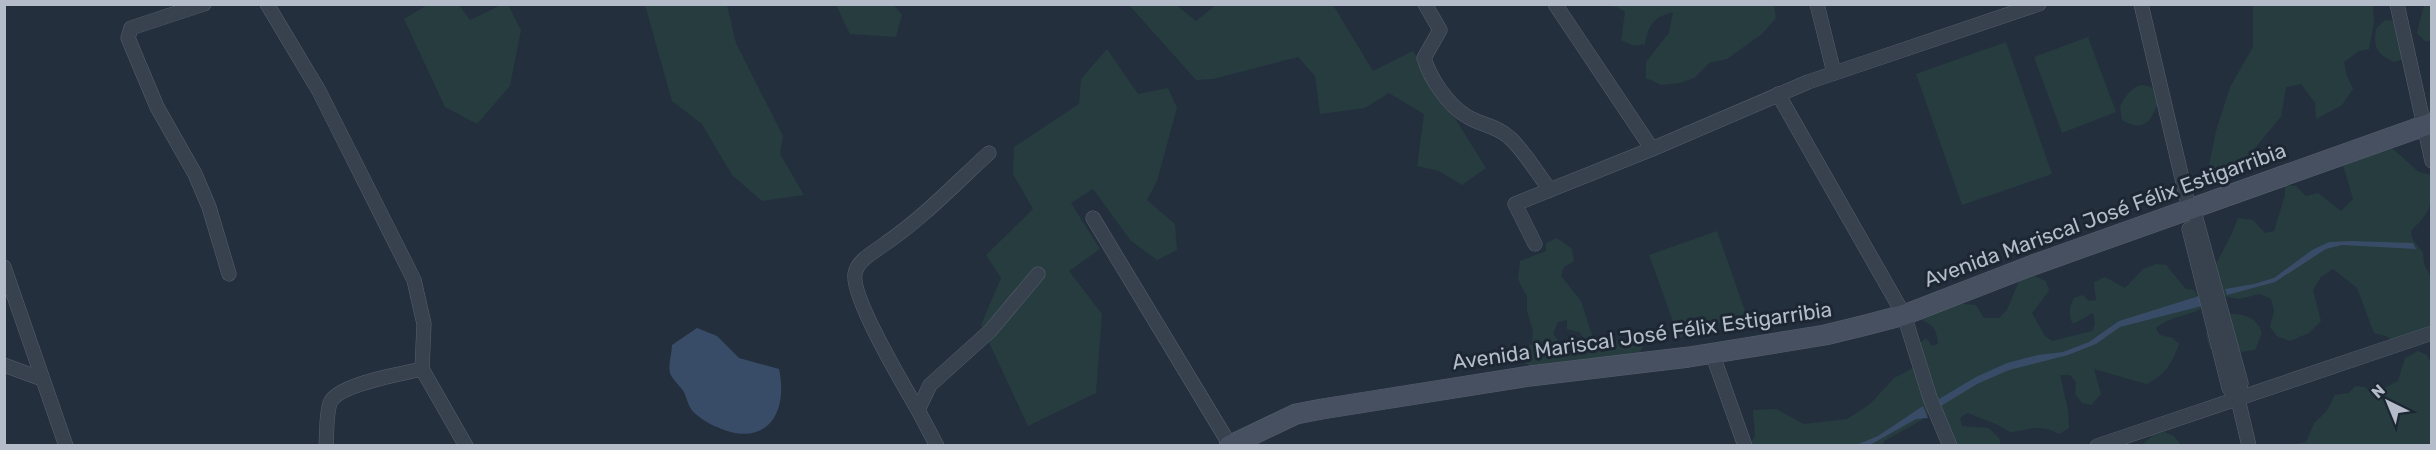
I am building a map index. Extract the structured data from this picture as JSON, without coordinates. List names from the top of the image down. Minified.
{"streets":{"main road":["Avenida Mariscal José Félix Estigarribia"]},"north":"top left"}
